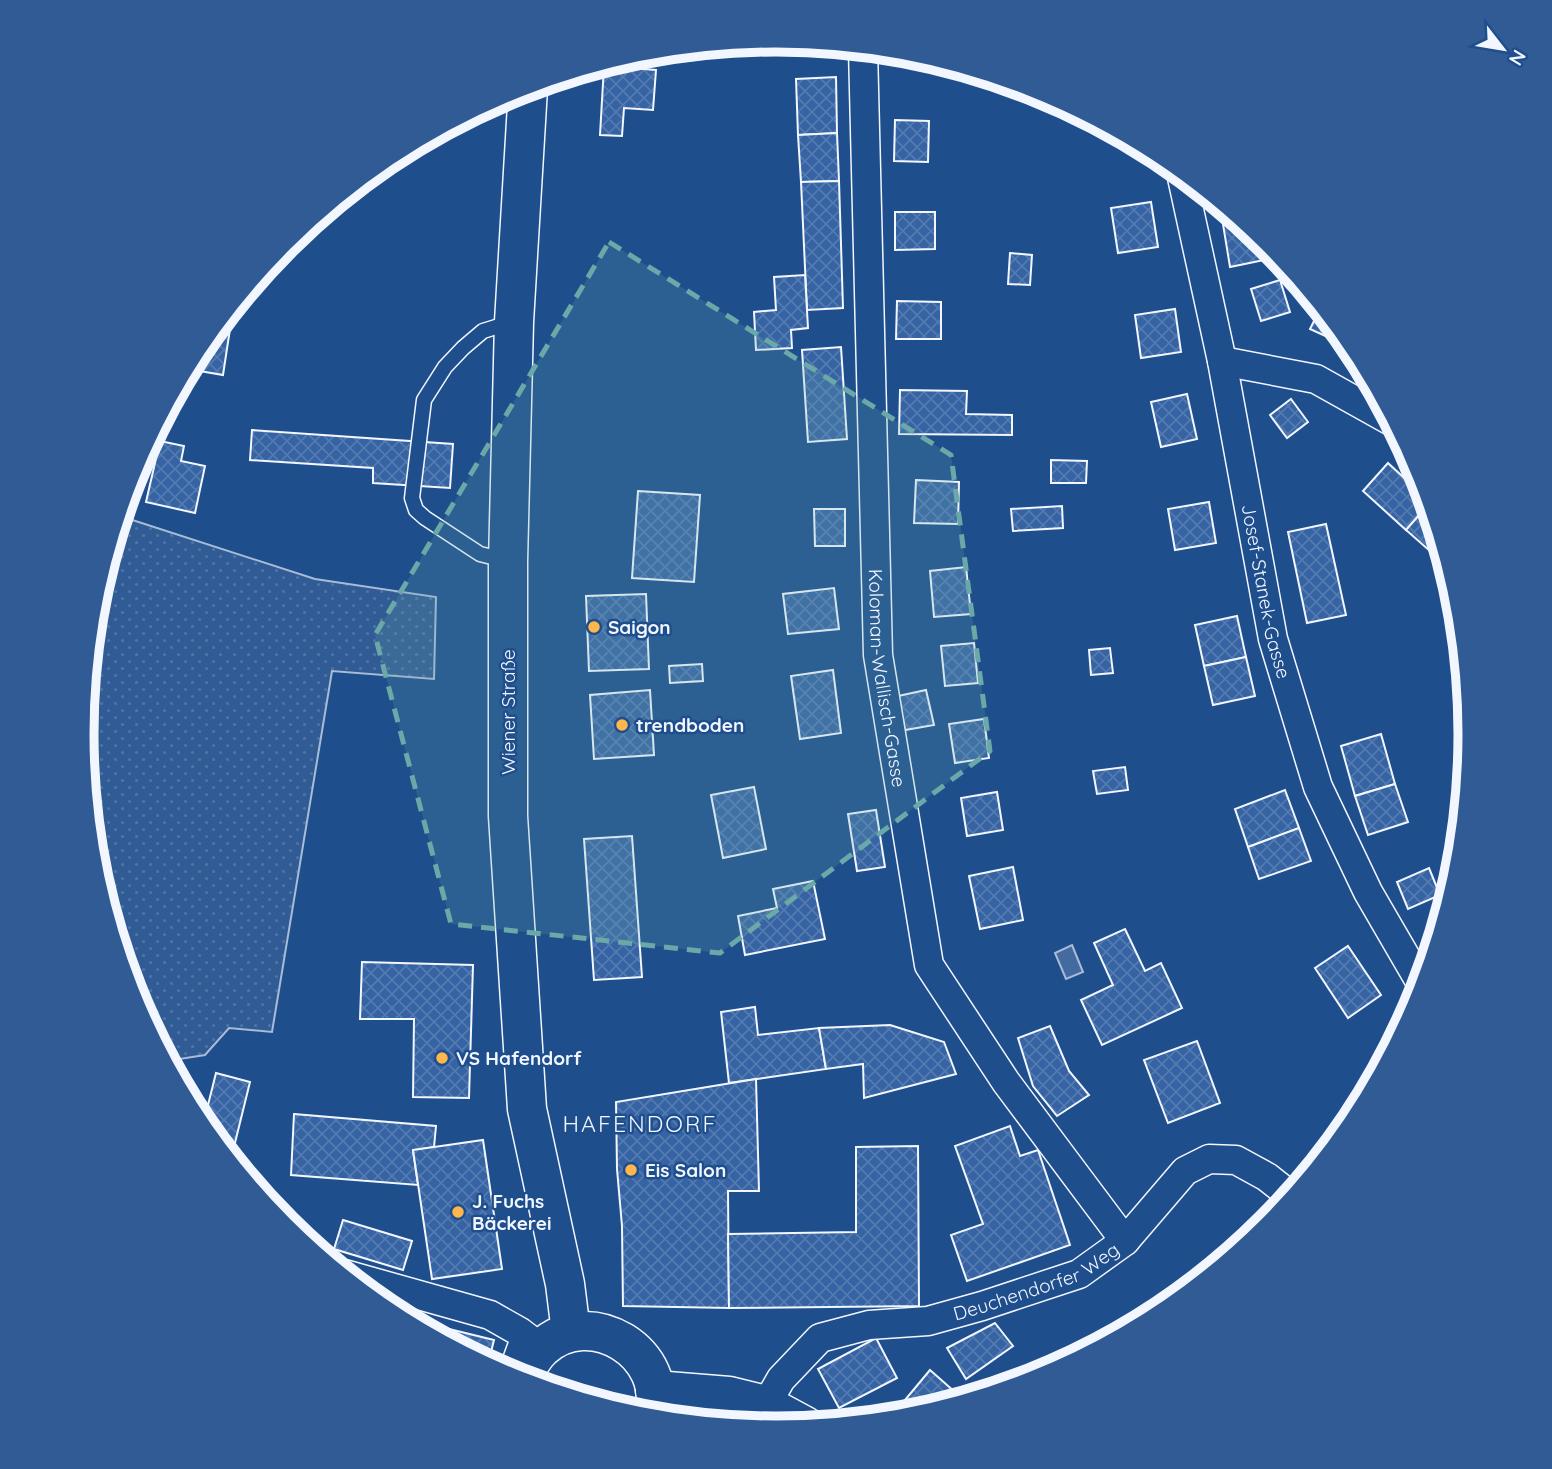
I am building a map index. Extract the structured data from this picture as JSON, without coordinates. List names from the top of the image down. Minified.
{"streets":{"main road":["Wiener Straße"],"street":["Josef-Stanek-Gasse","Koloman-Wallisch-Gasse","Deuchendorfer Weg"]},"crossings":[["Koloman-Wallisch-Gasse","Deuchendorfer Weg"]],"districts":["HAFENDORF"],"places":["Saigon","trendboden","VS Hafendorf","Eis Salon","J. Fuchs Bäckerei"],"north":"bottom right"}
